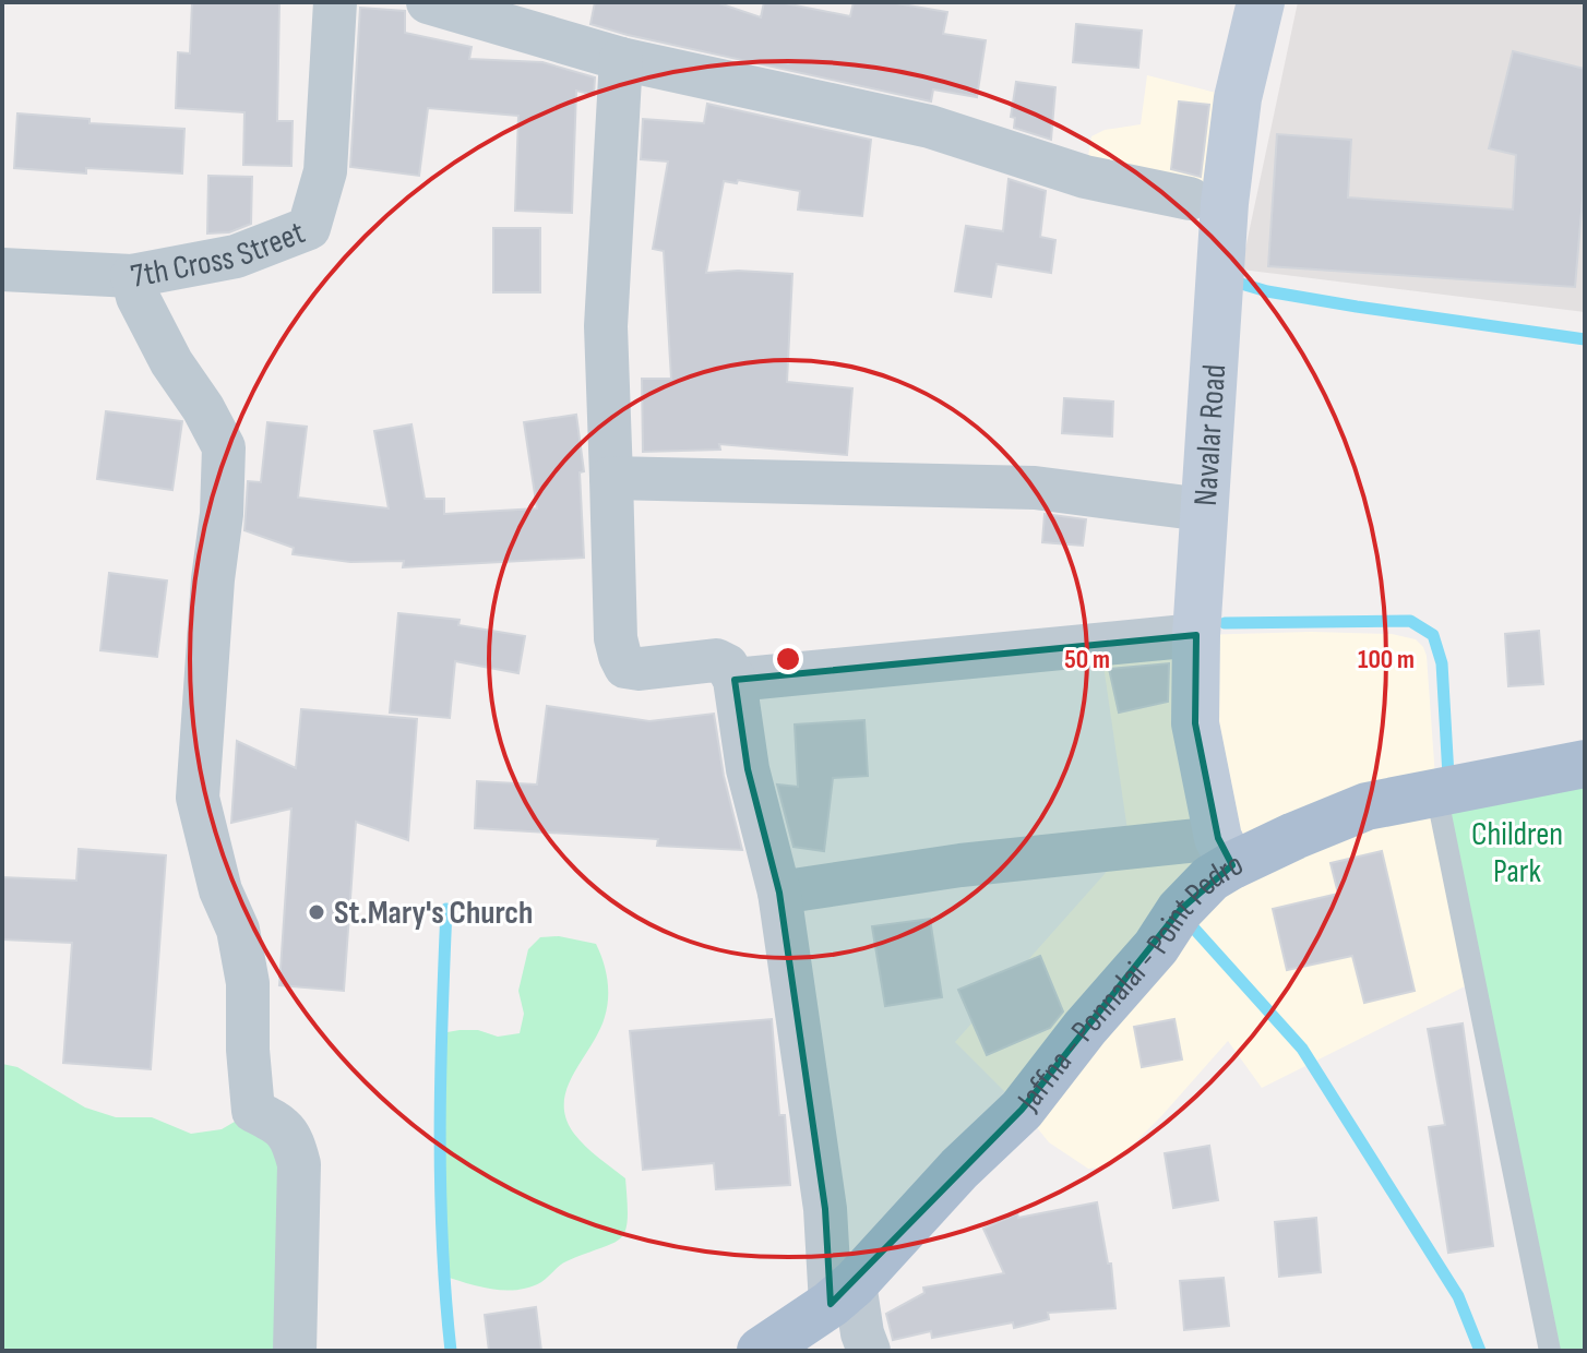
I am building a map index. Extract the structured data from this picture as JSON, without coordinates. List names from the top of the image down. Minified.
{"streets":{"main road":["Jaffna - Ponnalai - Point Pedro"],"street":["7th Cross Street","Navalar Road"]},"crossings":[["Navalar Road","Jaffna - Ponnalai - Point Pedro"]],"parks":["Children Park"],"places":["St.Mary's Church"],"rings":["50 m","100 m"]}
